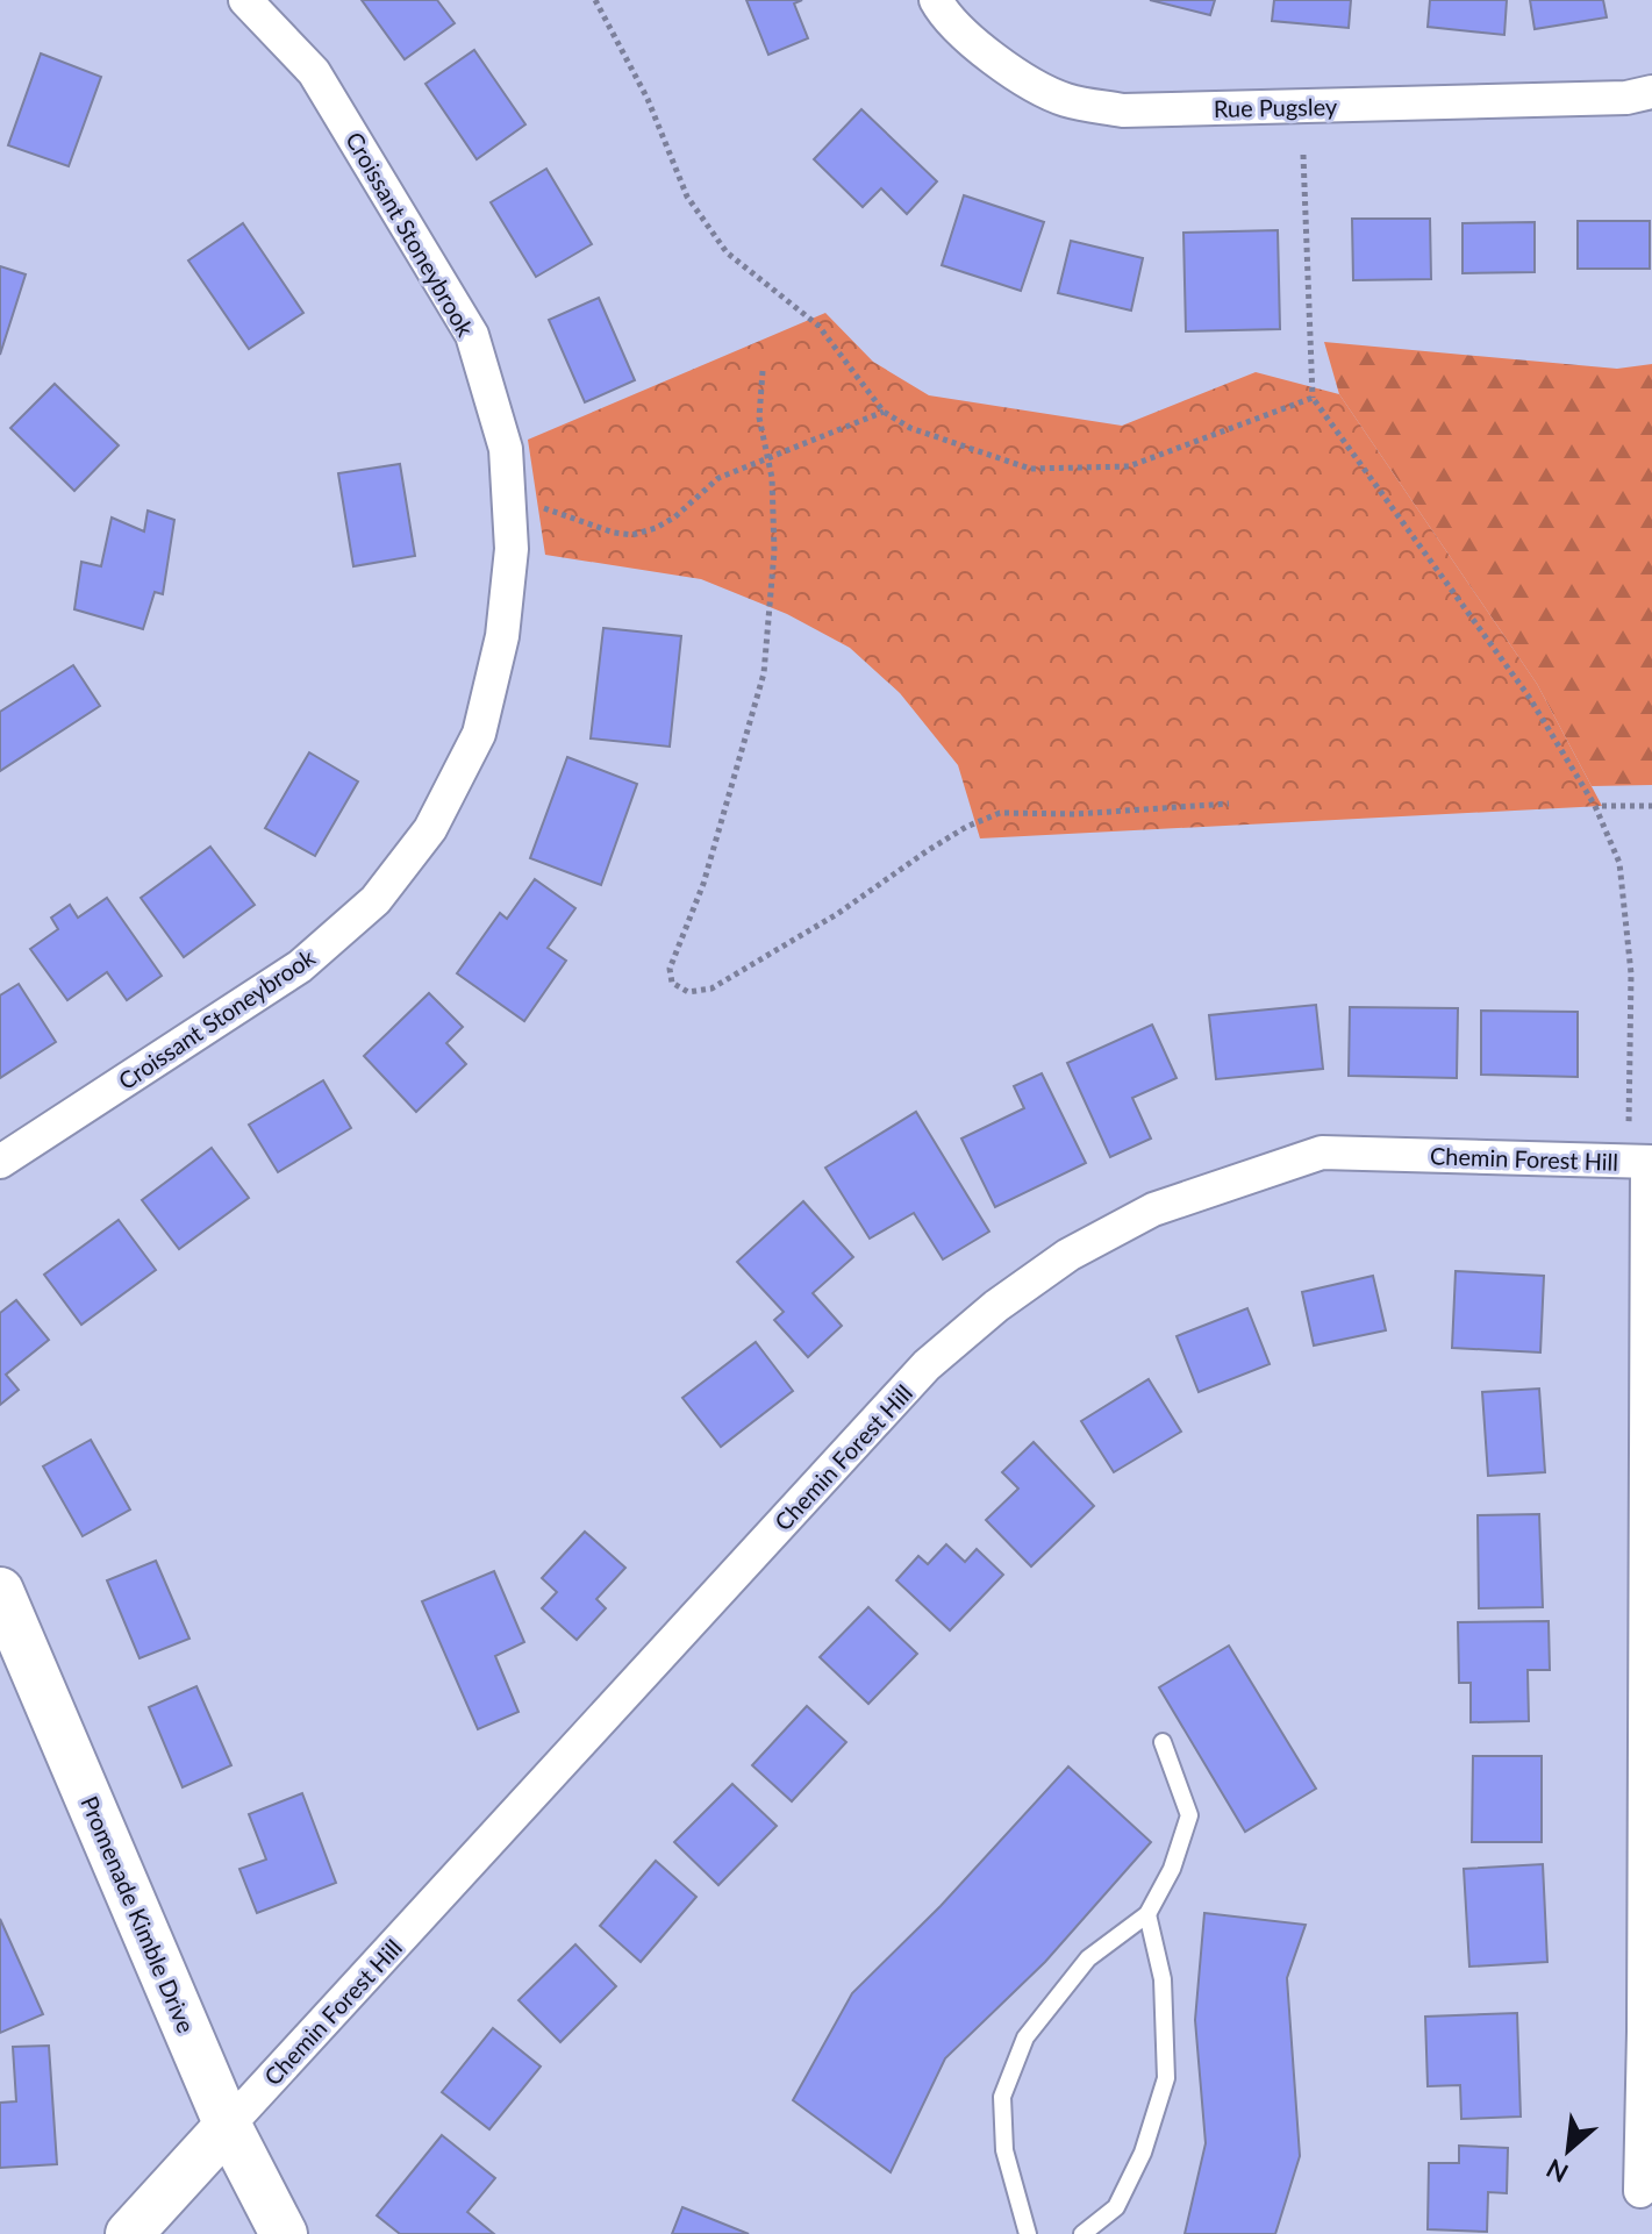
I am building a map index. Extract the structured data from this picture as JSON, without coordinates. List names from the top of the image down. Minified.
{"streets":{"street":["Rue Pugsley","Croissant Stoneybrook","Chemin Forest Hill","Promenade Kimble Drive"]},"crossings":[["Chemin Forest Hill","Promenade Kimble Drive"]],"north":"bottom left"}
